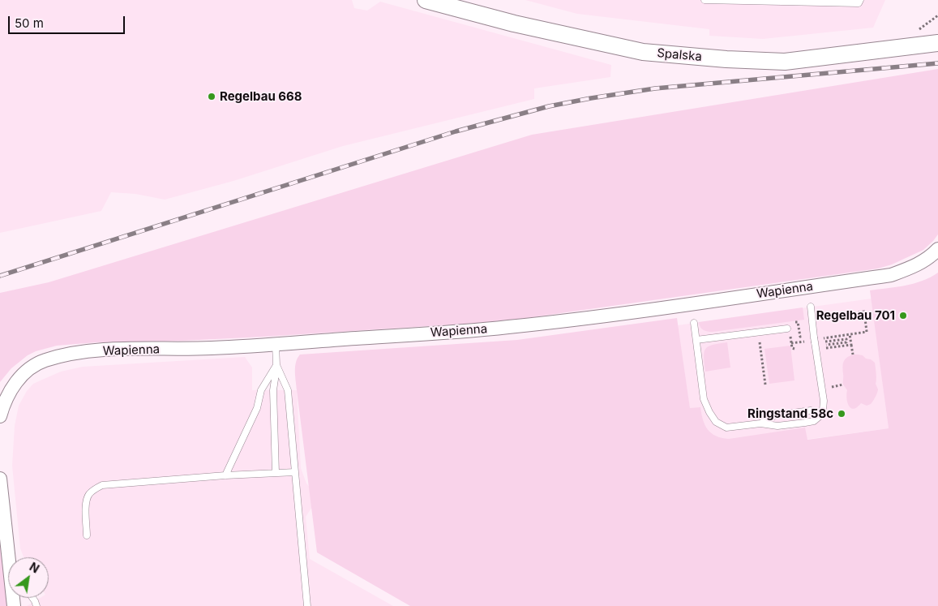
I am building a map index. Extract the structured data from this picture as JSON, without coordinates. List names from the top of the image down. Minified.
{"streets":{"street":["Spalska","Wapienna"]},"places":["Regelbau 668","Regelbau 701","Ringstand 58c"],"scale_bar":"50 m","north":"top right"}
